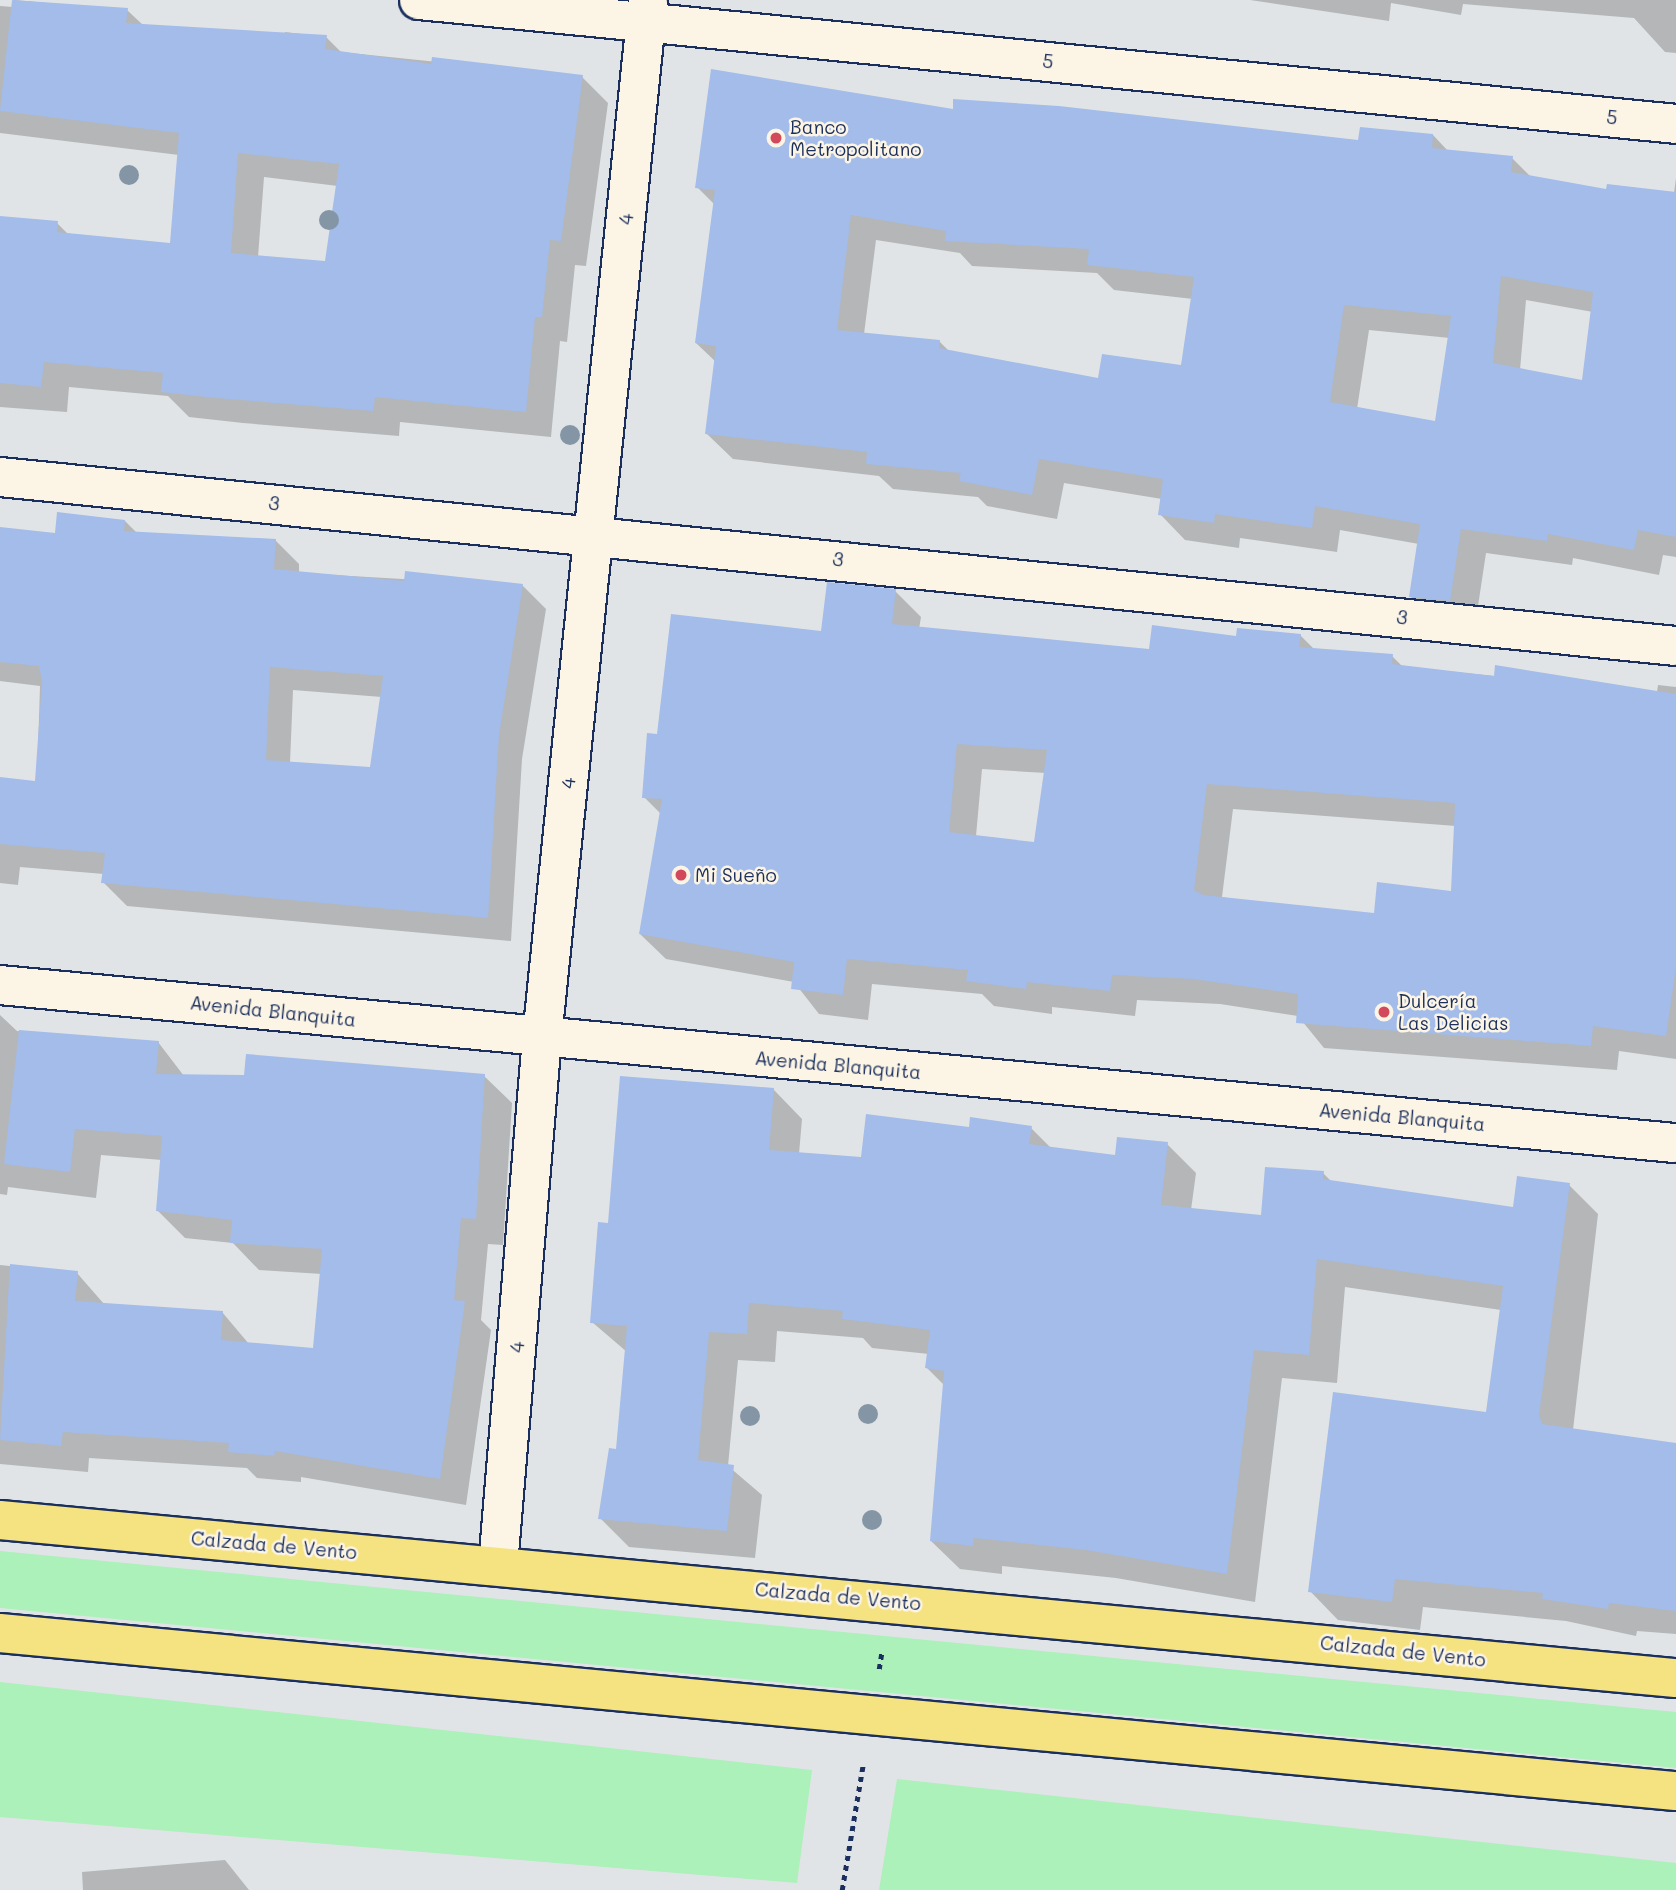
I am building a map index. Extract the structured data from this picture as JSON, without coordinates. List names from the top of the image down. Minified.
{"streets":{"main road":["Calzada de Vento"],"street":["5","4","3","Avenida Blanquita"]},"crossings":[["5","4"],["4","3"],["4","Avenida Blanquita"],["4","Calzada de Vento"]],"places":["Banco Metropolitano","Mi Sueño","Dulcería Las Delicias"]}
